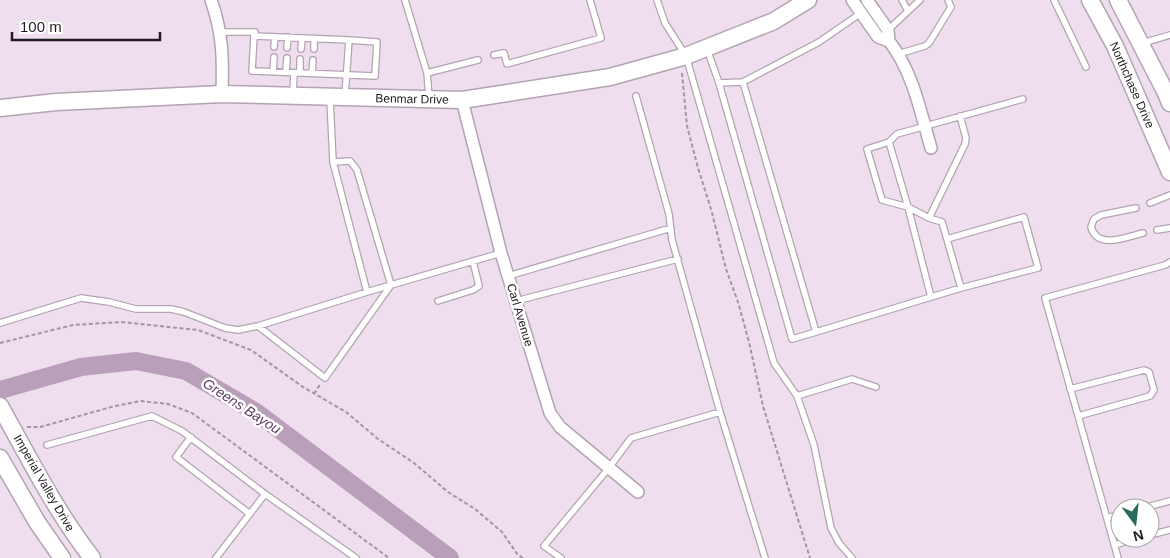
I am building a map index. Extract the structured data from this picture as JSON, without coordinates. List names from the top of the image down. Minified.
{"streets":{"street":["Northchase Drive","Benmar Drive","Carl Avenue","Imperial Valley Drive"]},"crossings":[["Benmar Drive","Carl Avenue"]],"water":["Greens Bayou"],"scale_bar":"100 m","north":"bottom"}
